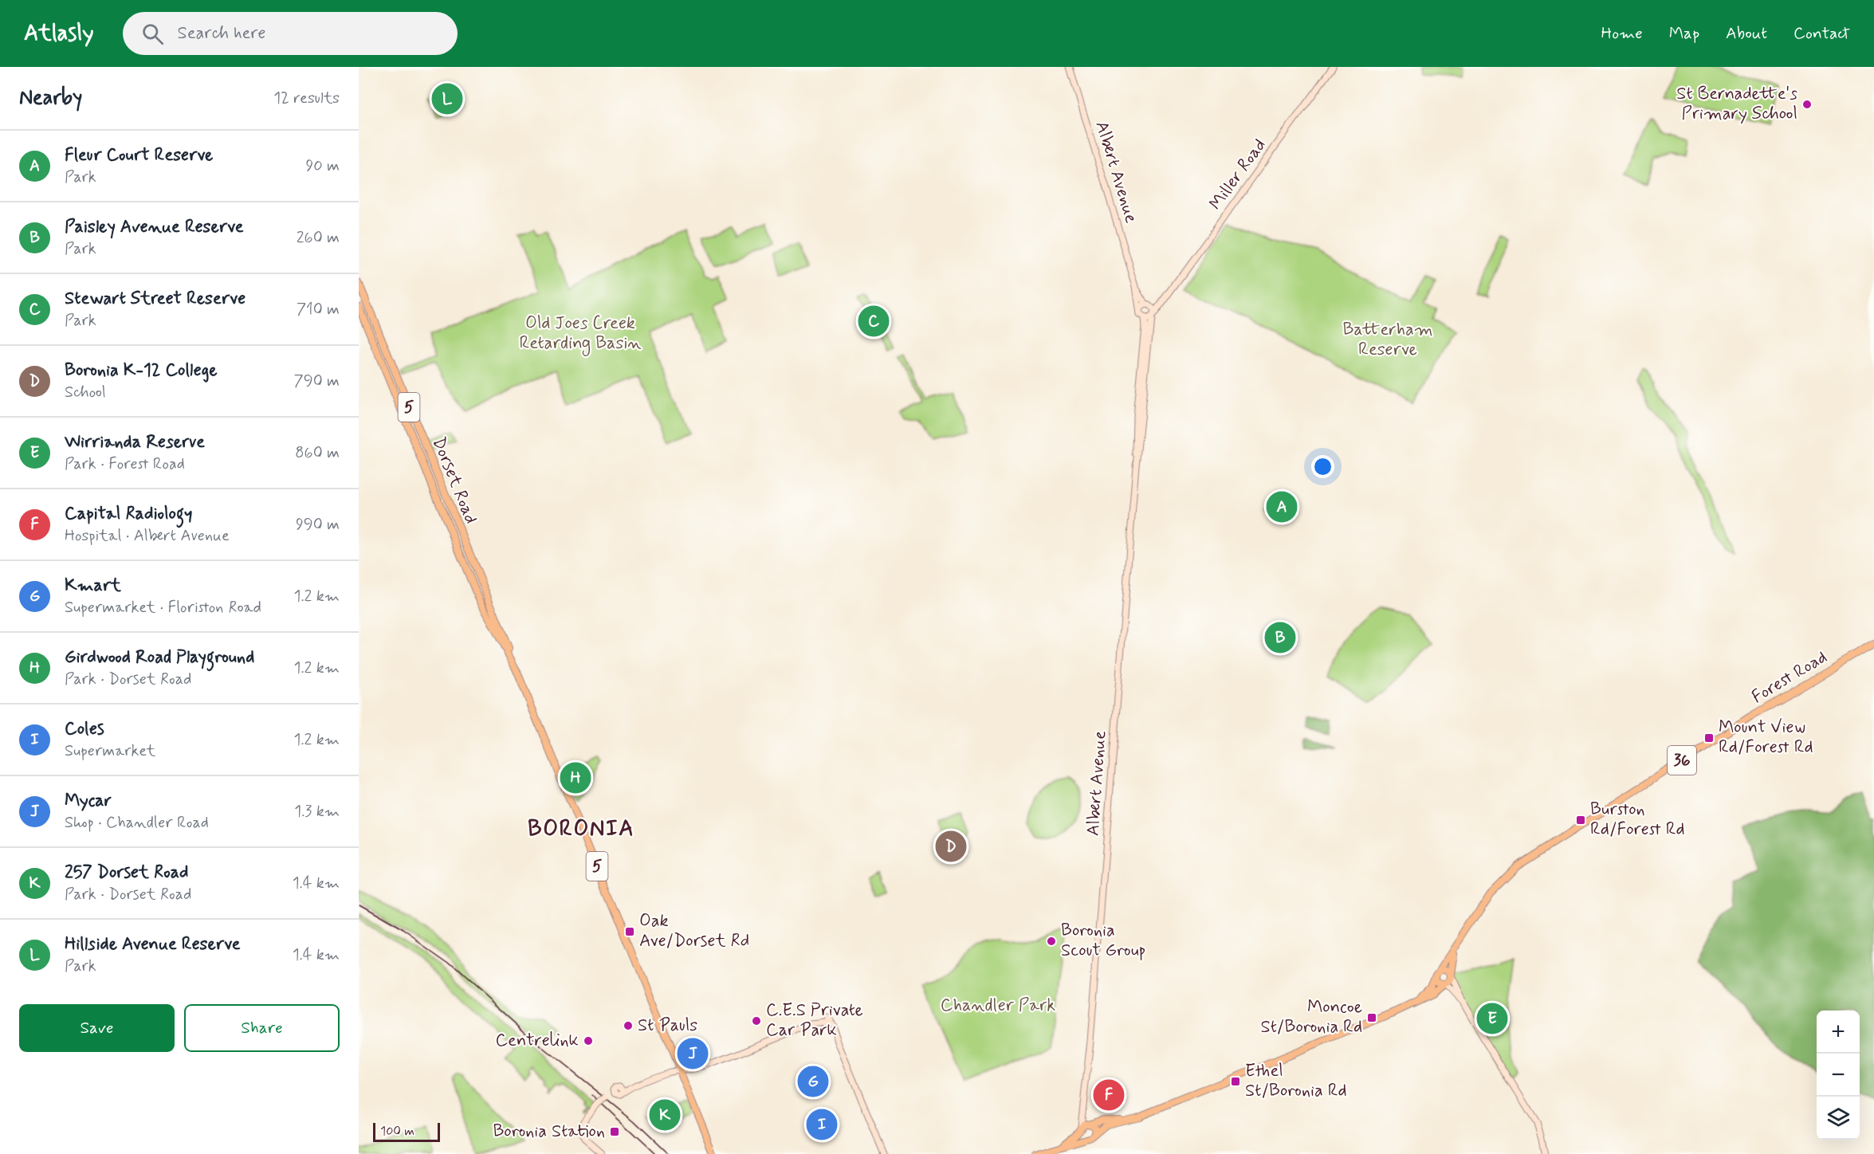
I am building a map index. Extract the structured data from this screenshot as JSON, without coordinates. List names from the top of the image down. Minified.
{"streets":{"main road":["Albert Avenue","Miller Road","5","Dorset Road","Forest Road","36"]},"crossings":[["Albert Avenue","Miller Road"],["Albert Avenue","36"],["Forest Road","36"]],"districts":["BORONIA"],"parks":["Old Joes Creek Retarding Basin","Batterham Reserve","Chandler Park"],"places":{"other":["St Bernadette's Primary School","Boronia Scout Group","C.E.S Private Car Park","St Pauls","Centrelink"],"transit":["Mount View Rd/Forest Rd","Burston Rd/Forest Rd","Oak Ave/Dorset Rd","Moncoe St/Boronia Rd","Ethel St/Boronia Rd","Boronia Station"]},"scale_bar":"100 m","page":{"header":"Atlasly","search":"Search here","nav":["Home","Map","About","Contact"],"heading":["Nearby","12 results"],"pins":["L","C","A","B","H","D","E","J","G","F","K","I"],"list":[{"mark":"A","name":"Fleur Court Reserve","note":"Park","value":"90 m"},{"mark":"B","name":"Paisley Avenue Reserve","note":"Park","value":"260 m"},{"mark":"C","name":"Stewart Street Reserve","note":"Park","value":"710 m"},{"mark":"D","name":"Boronia K-12 College","note":"School","value":"790 m"},{"mark":"E","name":"Wirrianda Reserve","note":"Park · Forest Road","value":"860 m"},{"mark":"F","name":"Capital Radiology","note":"Hospital · Albert Avenue","value":"990 m"},{"mark":"G","name":"Kmart","note":"Supermarket · Floriston Road","value":"1.2 km"},{"mark":"H","name":"Girdwood Road Playground","note":"Park · Dorset Road","value":"1.2 km"},{"mark":"I","name":"Coles","note":"Supermarket","value":"1.2 km"},{"mark":"J","name":"Mycar","note":"Shop · Chandler Road","value":"1.3 km"},{"mark":"K","name":"257 Dorset Road","note":"Park · Dorset Road","value":"1.4 km"},{"mark":"L","name":"Hillside Avenue Reserve","note":"Park","value":"1.4 km"}],"buttons":["Save","Share"],"map_buttons":["+","−"],"scale":"100 m"}}
